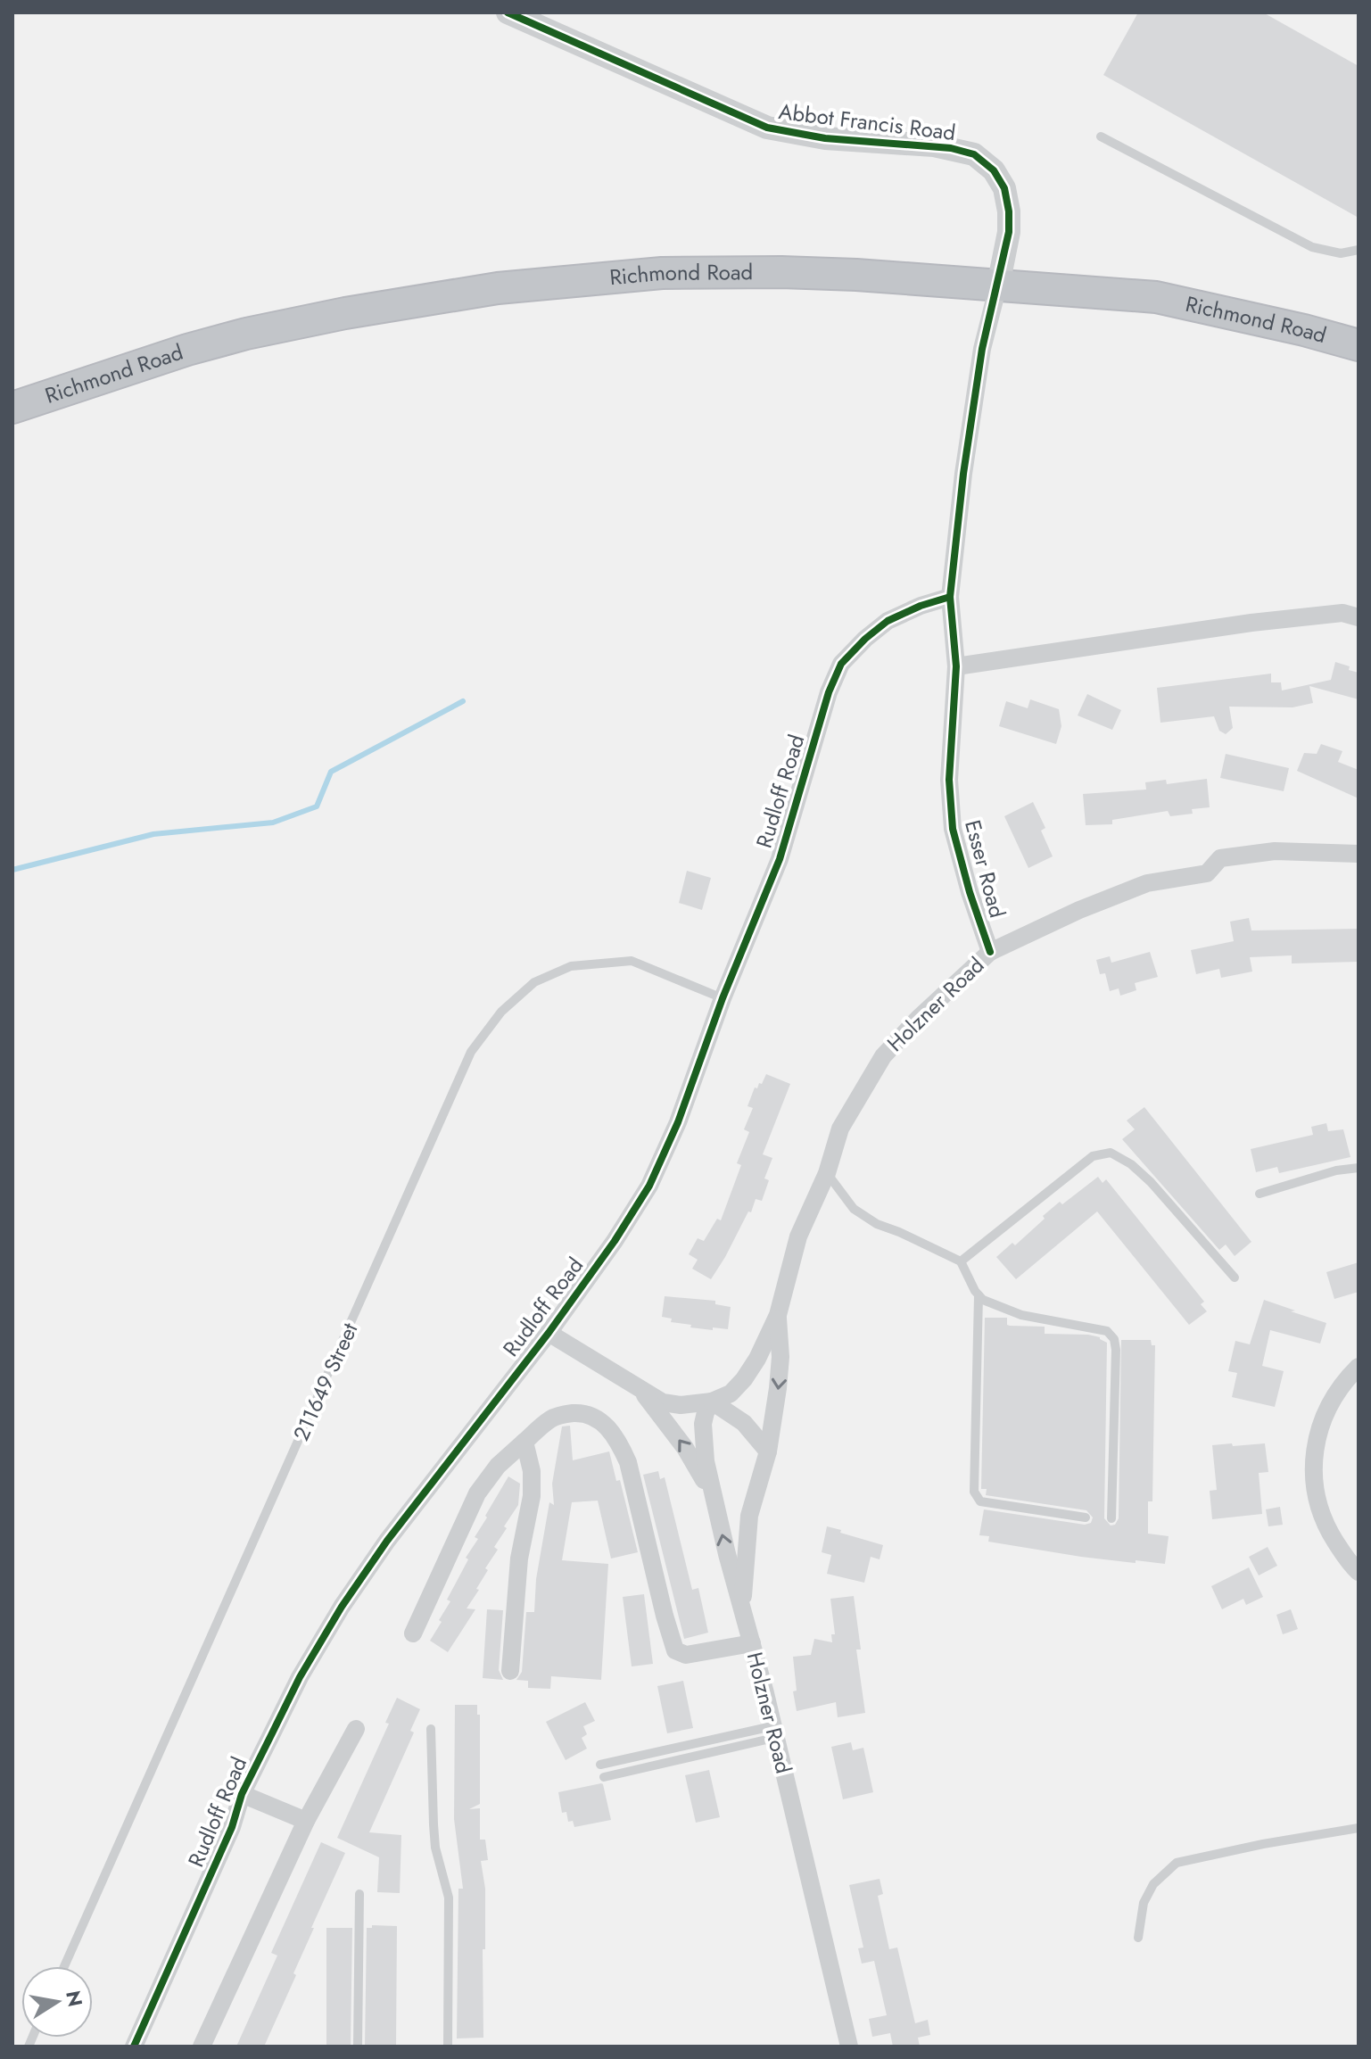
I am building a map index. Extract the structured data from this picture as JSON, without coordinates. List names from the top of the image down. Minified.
{"streets":{"highway":["Richmond Road"],"street":["Abbot Francis Road","Rudloff Road","Esser Road","Holzner Road"],"lane":["211649 Street"]},"crossings":[["Abbot Francis Road","Richmond Road"],["Abbot Francis Road","Rudloff Road"],["Abbot Francis Road","Esser Road"],["Rudloff Road","Holzner Road"],["Rudloff Road","211649 Street"],["Esser Road","Holzner Road"]],"north":"right"}
